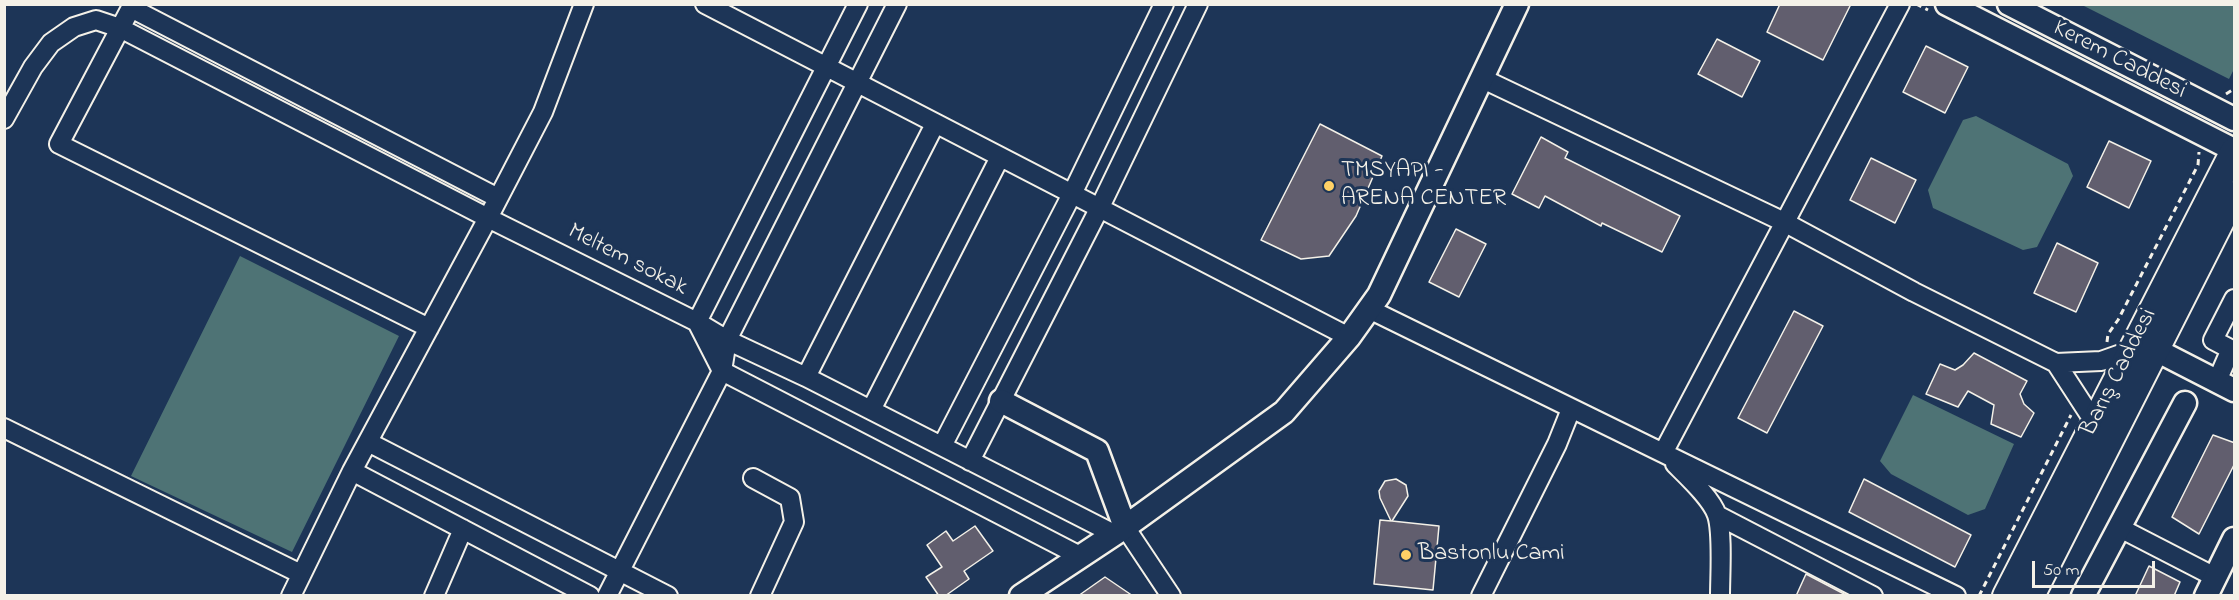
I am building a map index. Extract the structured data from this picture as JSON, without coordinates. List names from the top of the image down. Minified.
{"streets":{"main road":["Barış Caddesi"],"street":["Kerem Caddesi","Meltem sokak"]},"crossings":[["Kerem Caddesi","Barış Caddesi"]],"places":["TMSYAPI - ARENA CENTER","Bastonlu Cami"],"scale_bar":"50 m"}
